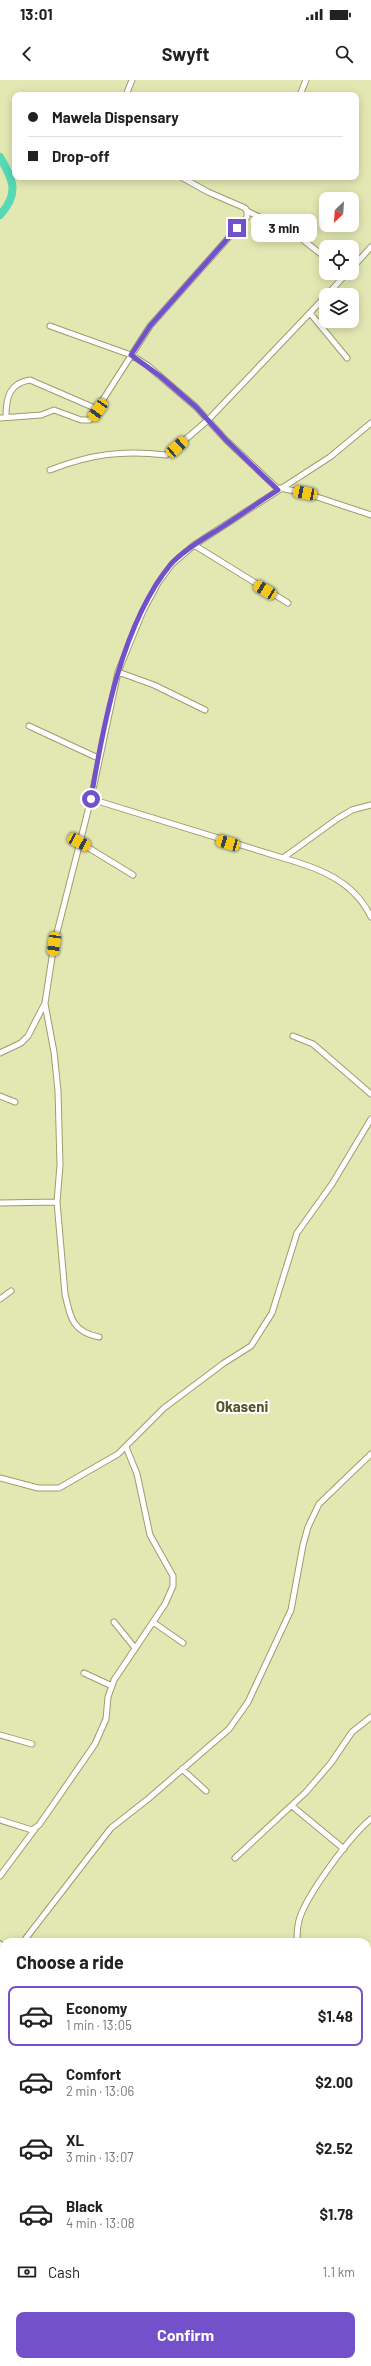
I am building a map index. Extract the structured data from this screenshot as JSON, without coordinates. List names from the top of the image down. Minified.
{"districts":["Okaseni"],"north":"bottom left","page":{"status":"13:01","header":"Swyft","banner":["Mawela Dispensary","Drop-off"],"bubble":"3 min","heading":"Choose a ride","list":[{"name":"Economy","note":"1 min · 13:05","value":"$1.48"},{"name":"Comfort","note":"2 min · 13:06","value":"$2.00"},{"name":"XL","note":"3 min · 13:07","value":"$2.52"},{"name":"Black","note":"4 min · 13:08","value":"$1.78"}],"pay":["Cash","1.1 km"],"buttons":"Confirm"}}
